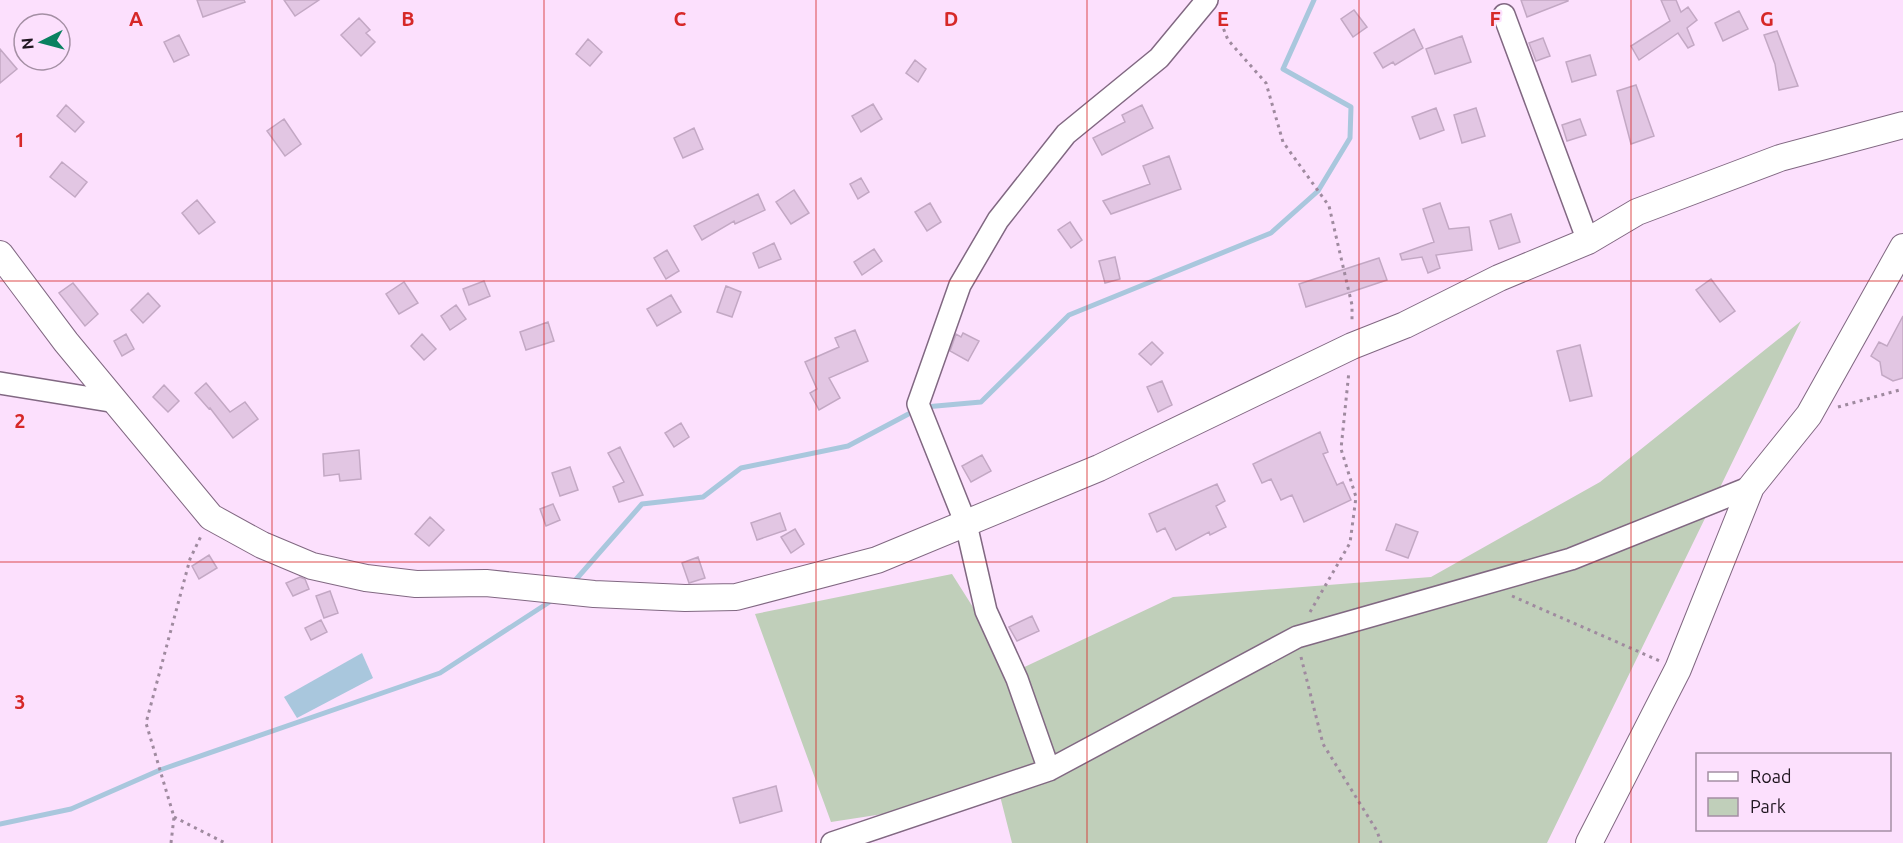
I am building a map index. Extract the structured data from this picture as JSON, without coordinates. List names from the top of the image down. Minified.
{"legend":["Road","Park"],"north":"left","grid":{"columns":["A","B","C","D","E","F","G"],"rows":["1","2","3"]}}
